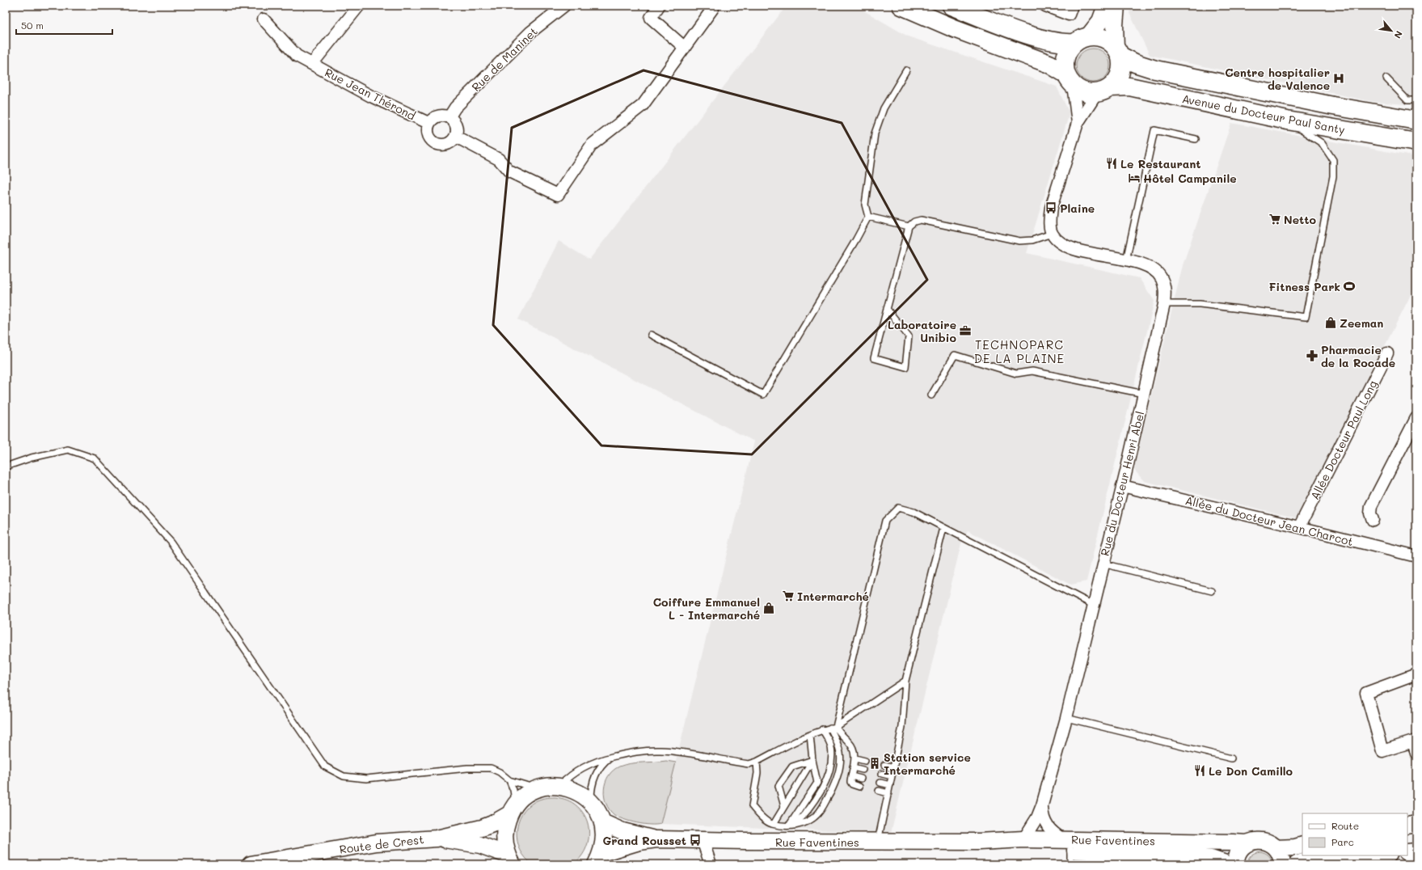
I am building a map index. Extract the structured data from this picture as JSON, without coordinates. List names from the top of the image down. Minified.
{"streets":{"main road":["Avenue du Docteur Paul Santy","Rue Faventines","Route de Crest"],"street":["Rue de Maninet","Rue Jean Thérond","Allée Docteur Paul Long","Rue du Docteur Henri Abel","Allée du Docteur Jean Charcot"]},"crossings":[["Rue de Maninet","Rue Jean Thérond"],["Allée Docteur Paul Long","Allée du Docteur Jean Charcot"],["Rue du Docteur Henri Abel","Allée du Docteur Jean Charcot"],["Rue du Docteur Henri Abel","Rue Faventines"]],"districts":["TECHNOPARC DE LA PLAINE"],"places":{"hospital":["Centre hospitalier de Valence"],"restaurant":["Le Restaurant","Le Don Camillo"],"hotel":["Hôtel Campanile"],"bus stop":["Plaine","Grand Rousset"],"supermarket":["Netto","Intermarché"],"sports":["Fitness Park"],"shop":["Zeeman","Coiffure Emmanuel L - Intermarché"],"office":["Laboratoire Unibio"],"pharmacy":["Pharmacie de la Rocade"],"building":["Station service Intermarché"]},"legend":["Route","Parc"],"scale_bar":"50 m","north":"bottom right"}
